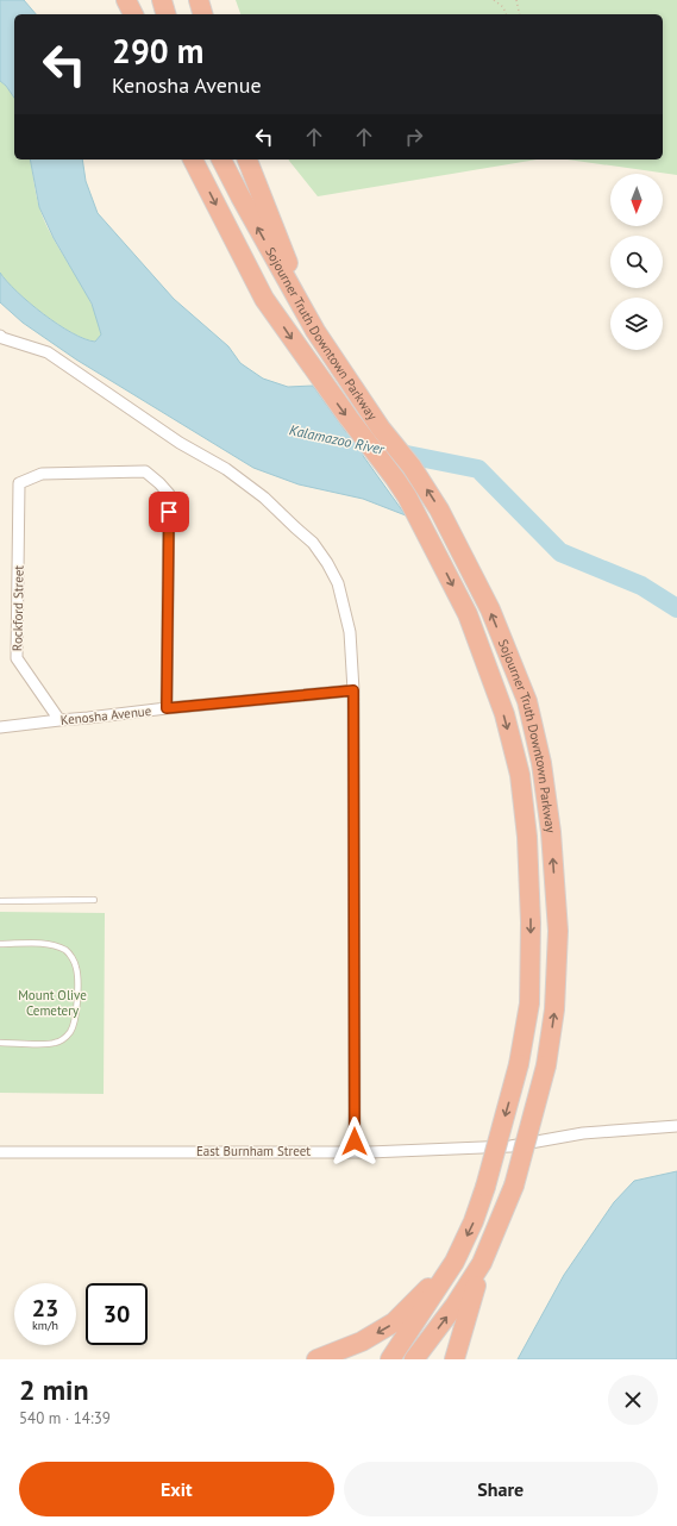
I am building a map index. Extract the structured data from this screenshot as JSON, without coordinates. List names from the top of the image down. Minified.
{"streets":{"highway":["Sojourner Truth Downtown Parkway"],"street":["Rockford Street","Kenosha Avenue","East Burnham Street"]},"crossings":[["Rockford Street","Kenosha Avenue"]],"water":["Kalamazoo River"],"parks":["Mount Olive Cemetery"],"north":"bottom","page":{"turn":["290 m","Kenosha Avenue"],"speed":"23 km/h","limit":"30","heading":["2 min","540 m · 14:39"],"buttons":["Exit","Share"]}}
